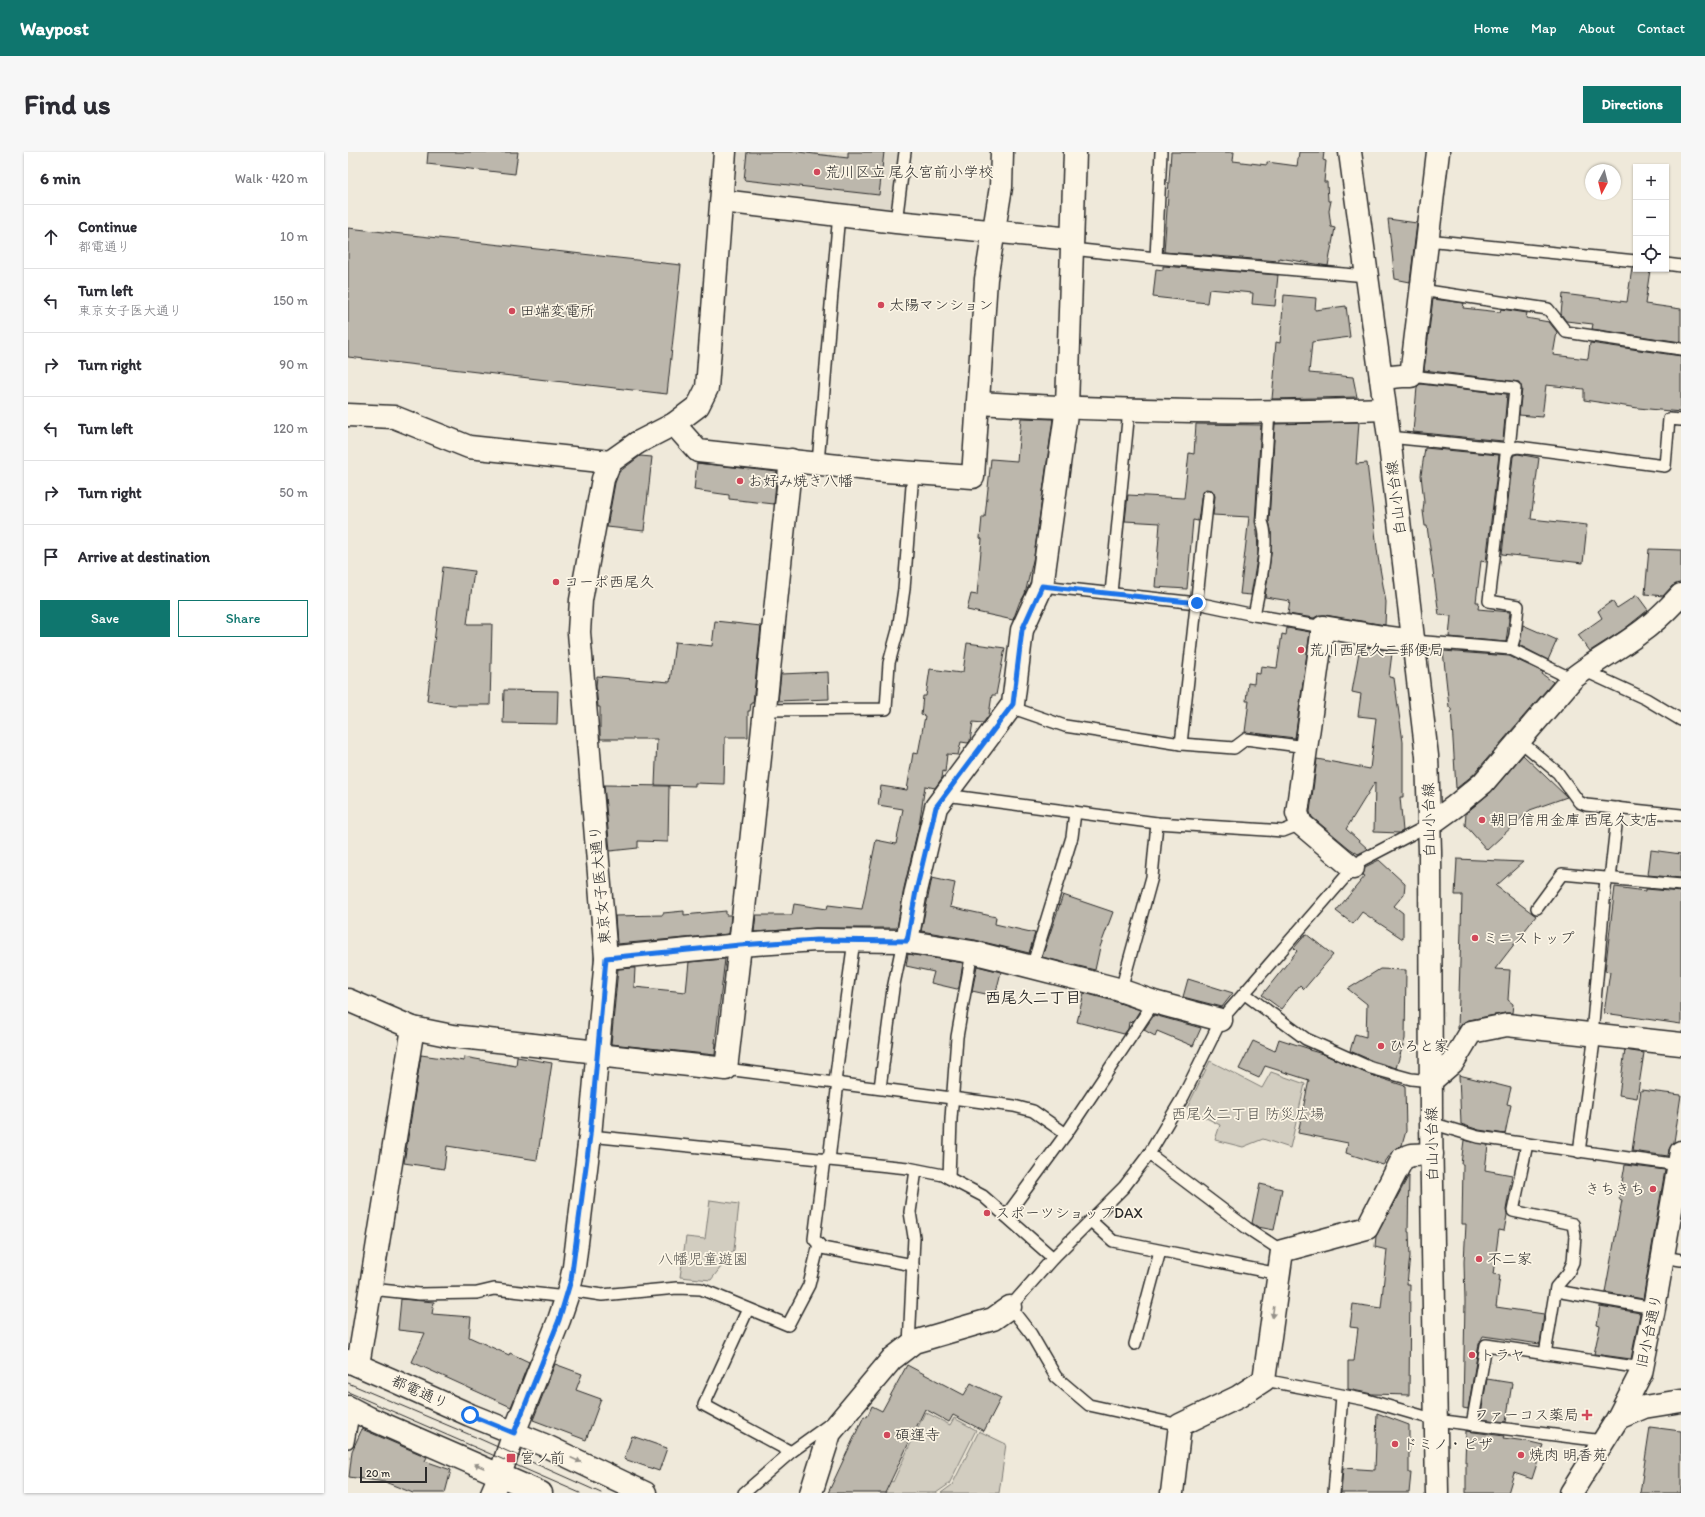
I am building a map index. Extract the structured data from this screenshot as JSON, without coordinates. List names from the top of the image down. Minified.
{"streets":{"street":["白山小台線","東京女子医大通り","旧小台通り","都電通り"]},"crossings":[["東京女子医大通り","都電通り"]],"districts":["西尾久二丁目"],"parks":["西尾久二丁目 防災広場","八幡児童遊園"],"places":{"other":["荒川区立 尾久宮前小学校","太陽マンション","田端変電所","お好み焼き八幡","コーポ西尾久","荒川西尾久二郵便局","朝日信用金庫 西尾久支店","ミニストップ","ひろと家","きちきち","スポーツショップDAX","不二家","トラヤ","碩運寺","ドミノ・ピザ","焼肉 明香苑"],"health":["ファーコス薬局"],"transit":["宮ノ前"]},"scale_bar":"20 m","north":"bottom","page":{"header":"Waypost","nav":["Home","Map","About","Contact"],"buttons":["Directions",["Save","Share"]],"title":"Find us","heading":["6 min","Walk · 420 m"],"map_buttons":["+","−"],"list":[["Continue","都電通り","10 m"],["Turn left","東京女子医大通り","150 m"],["Turn right","90 m"],["Turn left","120 m"],["Turn right","50 m"],"Arrive at destination"],"scale":"20 m"}}
